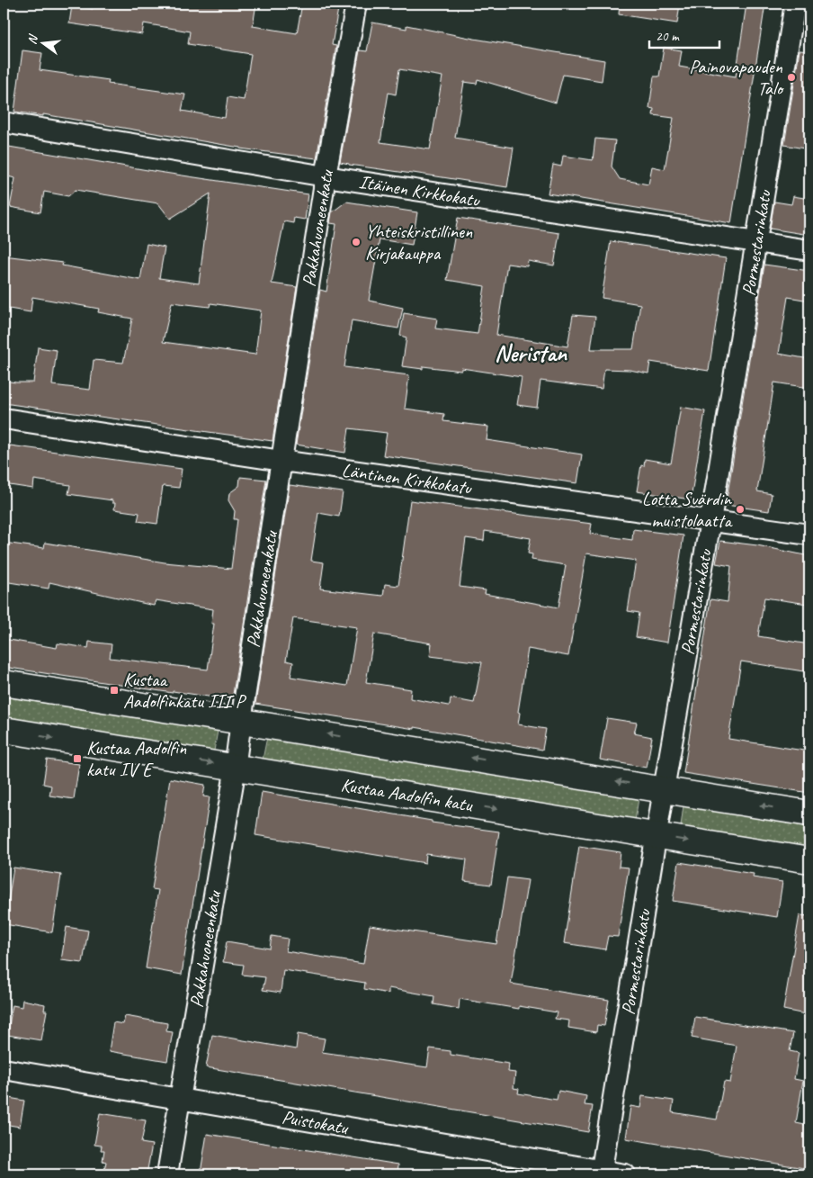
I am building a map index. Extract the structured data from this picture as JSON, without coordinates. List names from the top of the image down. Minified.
{"streets":{"main road":["Kustaa Aadolfin katu"],"street":["Itäinen Kirkkokatu","Pakkahuoneenkatu","Pormestarinkatu","Läntinen Kirkkokatu","Puistokatu"]},"crossings":[["Itäinen Kirkkokatu","Pakkahuoneenkatu"],["Itäinen Kirkkokatu","Pormestarinkatu"],["Pakkahuoneenkatu","Läntinen Kirkkokatu"],["Pakkahuoneenkatu","Kustaa Aadolfin katu"],["Pakkahuoneenkatu","Puistokatu"],["Pormestarinkatu","Läntinen Kirkkokatu"],["Pormestarinkatu","Kustaa Aadolfin katu"],["Pormestarinkatu","Puistokatu"]],"districts":["Neristan"],"places":{"other":["Painovapauden Talo","Yhteiskristillinen Kirjakauppa","Lotta Svärdin muistolaatta"],"transit":["Kustaa Aadolfinkatu III P","Kustaa Aadolfin katu IV E"]},"scale_bar":"20 m","north":"left"}
